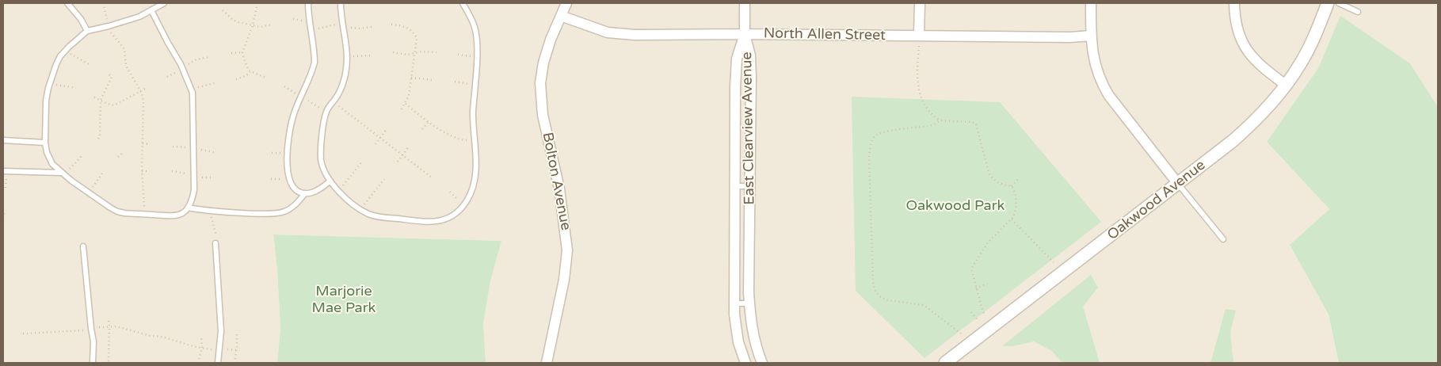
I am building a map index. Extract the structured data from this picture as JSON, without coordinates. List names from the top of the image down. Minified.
{"streets":{"street":["North Allen Street","East Clearview Avenue","Bolton Avenue","Oakwood Avenue"]},"crossings":[["North Allen Street","East Clearview Avenue"],["North Allen Street","Bolton Avenue"]],"parks":["Oakwood Park","Marjorie Mae Park"]}
